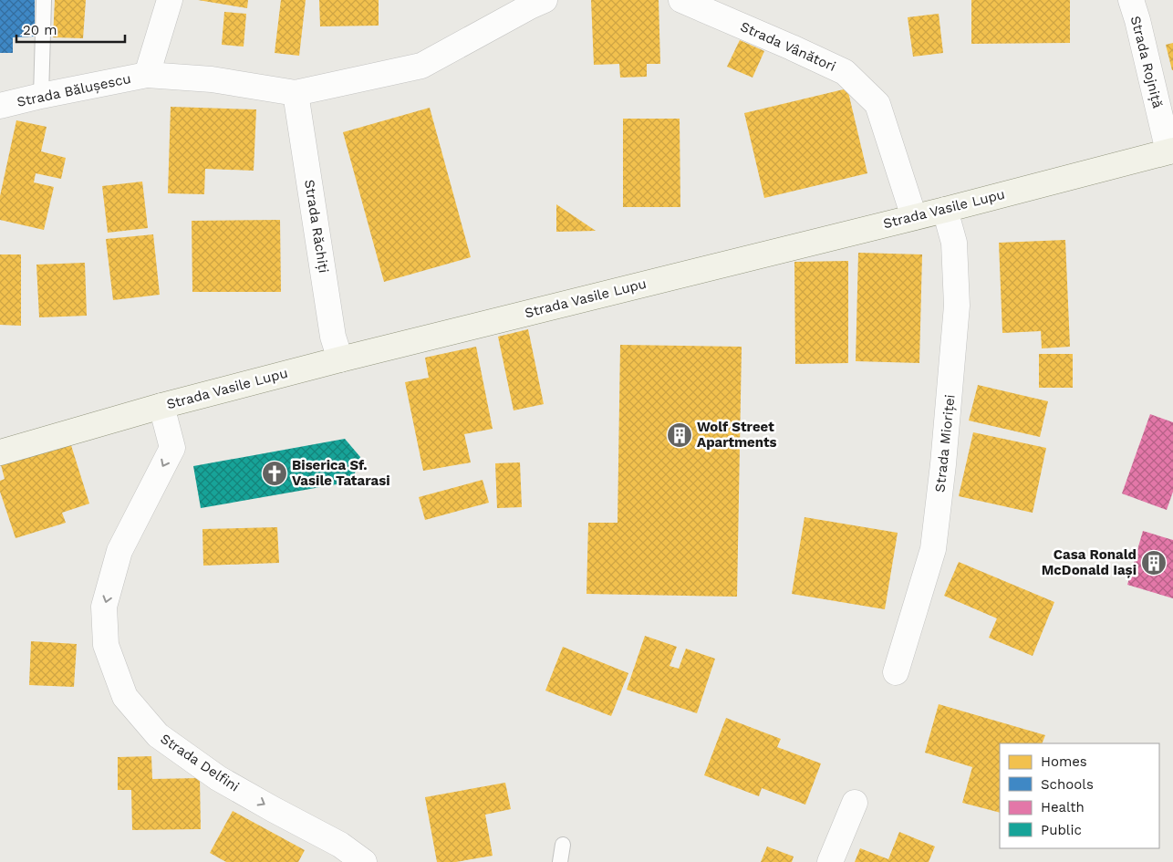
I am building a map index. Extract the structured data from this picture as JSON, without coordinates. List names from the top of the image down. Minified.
{"streets":{"main road":["Strada Vasile Lupu"],"street":["Strada Vânători","Strada Rojniță","Strada Bălușescu","Strada Răchiți","Strada Mioriței","Strada Delfini"]},"crossings":[["Strada Vânători","Strada Vasile Lupu"],["Strada Rojniță","Strada Vasile Lupu"],["Strada Vasile Lupu","Strada Răchiți"],["Strada Vasile Lupu","Strada Mioriței"],["Strada Vasile Lupu","Strada Delfini"]],"one_way":["Strada Delfini"],"places":{"building":["Wolf Street Apartments","Casa Ronald McDonald Iași"],"church":["Biserica Sf. Vasile Tatarasi"]},"legend":["Homes","Schools","Health","Public"],"scale_bar":"20 m"}
